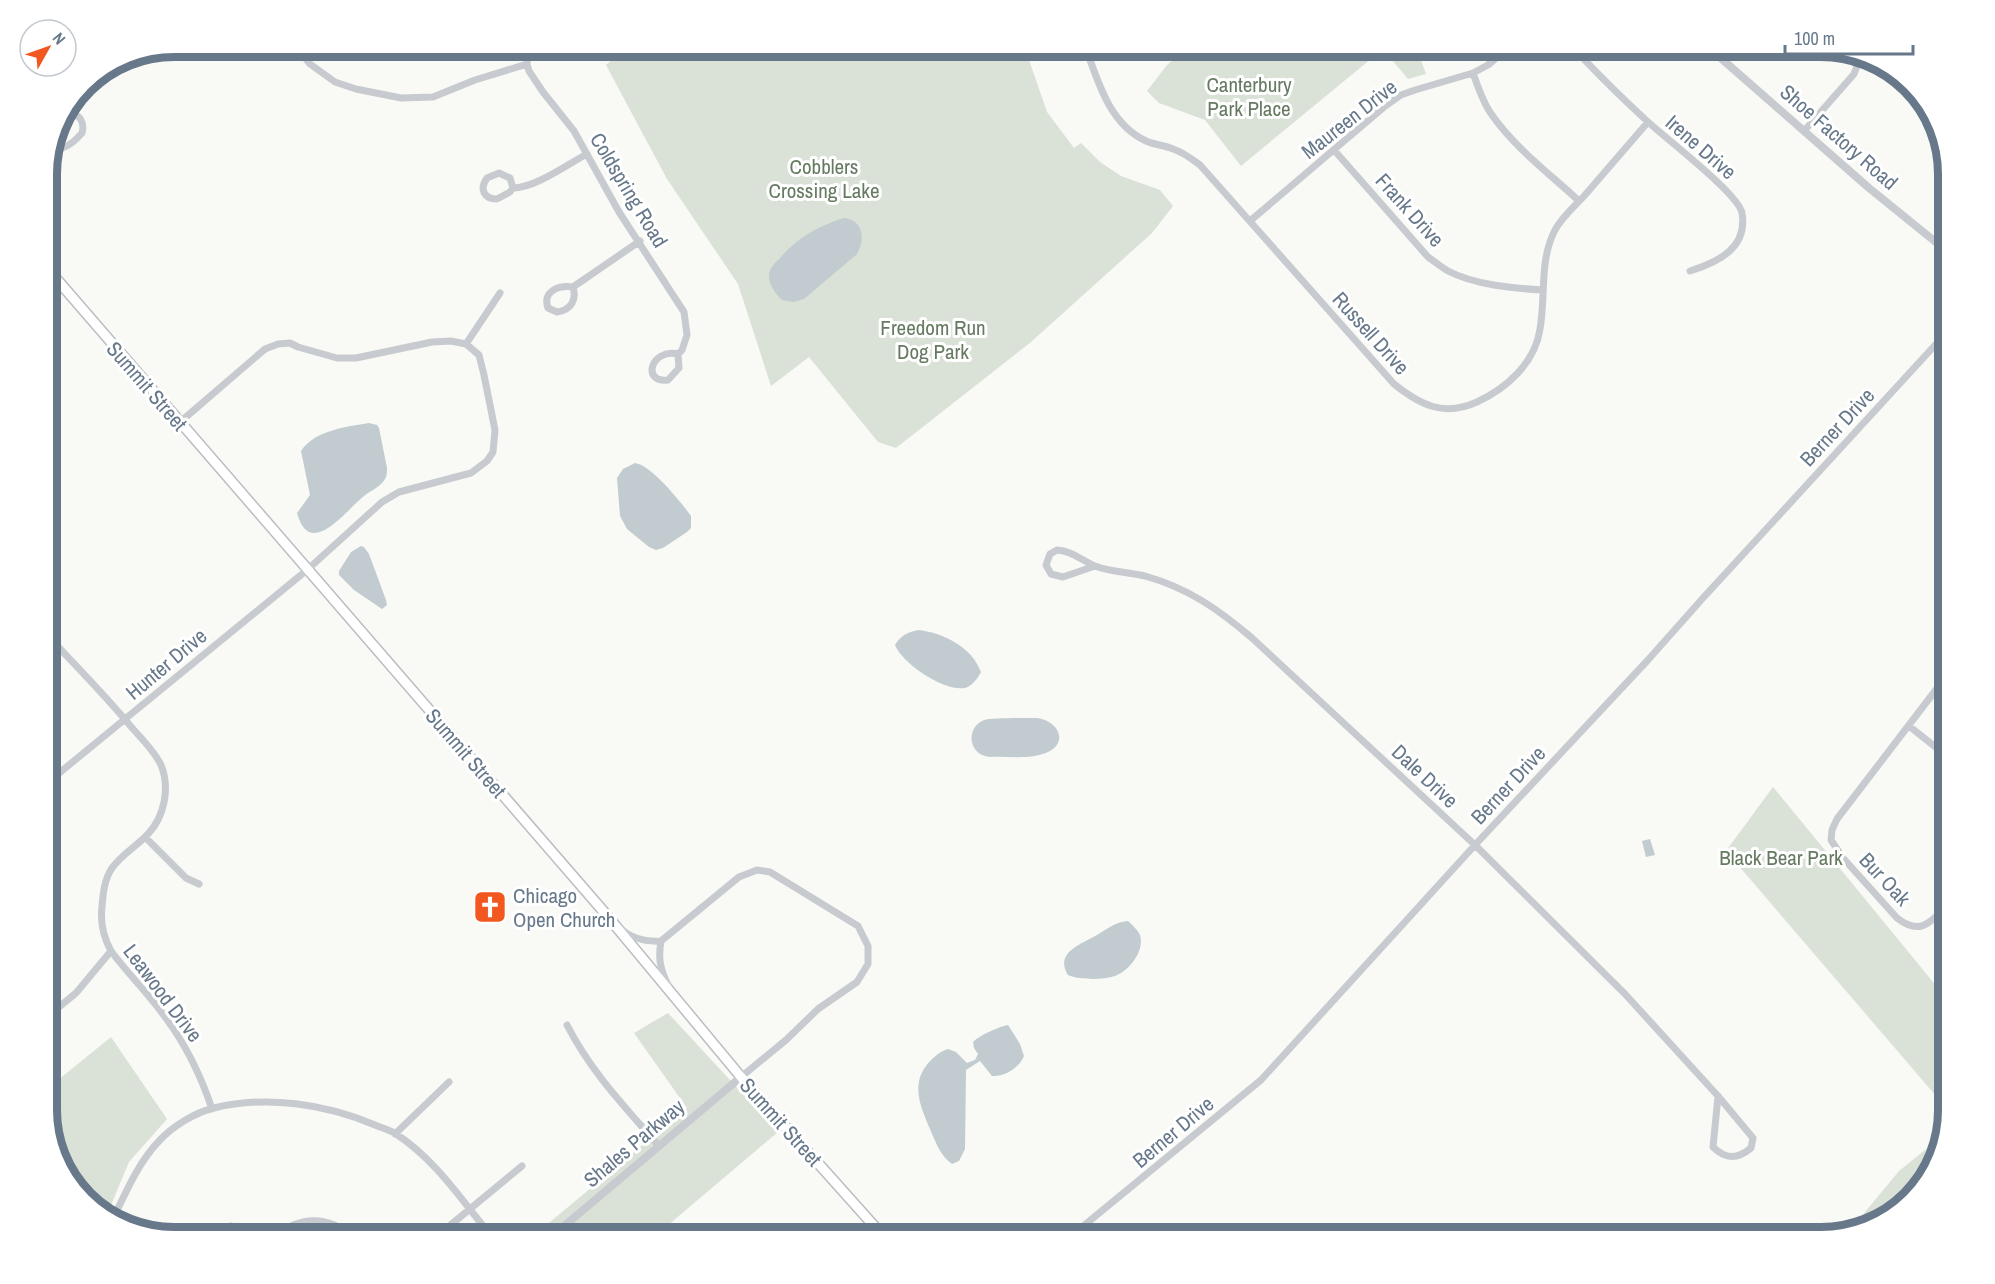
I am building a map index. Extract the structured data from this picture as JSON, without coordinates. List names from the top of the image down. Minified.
{"streets":{"main road":["Summit Street"],"street":["Maureen Drive","Shoe Factory Road","Irene Drive","Coldspring Road","Frank Drive","Russell Drive","Berner Drive","Hunter Drive","Dale Drive","Bur Oak","Leawood Drive","Shales Parkway"]},"crossings":[["Maureen Drive","Frank Drive"],["Maureen Drive","Russell Drive"],["Irene Drive","Russell Drive"],["Frank Drive","Russell Drive"],["Summit Street","Hunter Drive"],["Summit Street","Shales Parkway"],["Berner Drive","Dale Drive"],["Hunter Drive","Leawood Drive"]],"parks":["Canterbury Park Place","Cobblers Crossing Lake","Freedom Run Dog Park","Black Bear Park"],"places":{"church":["Chicago Open Church"]},"scale_bar":"100 m","north":"top right"}
